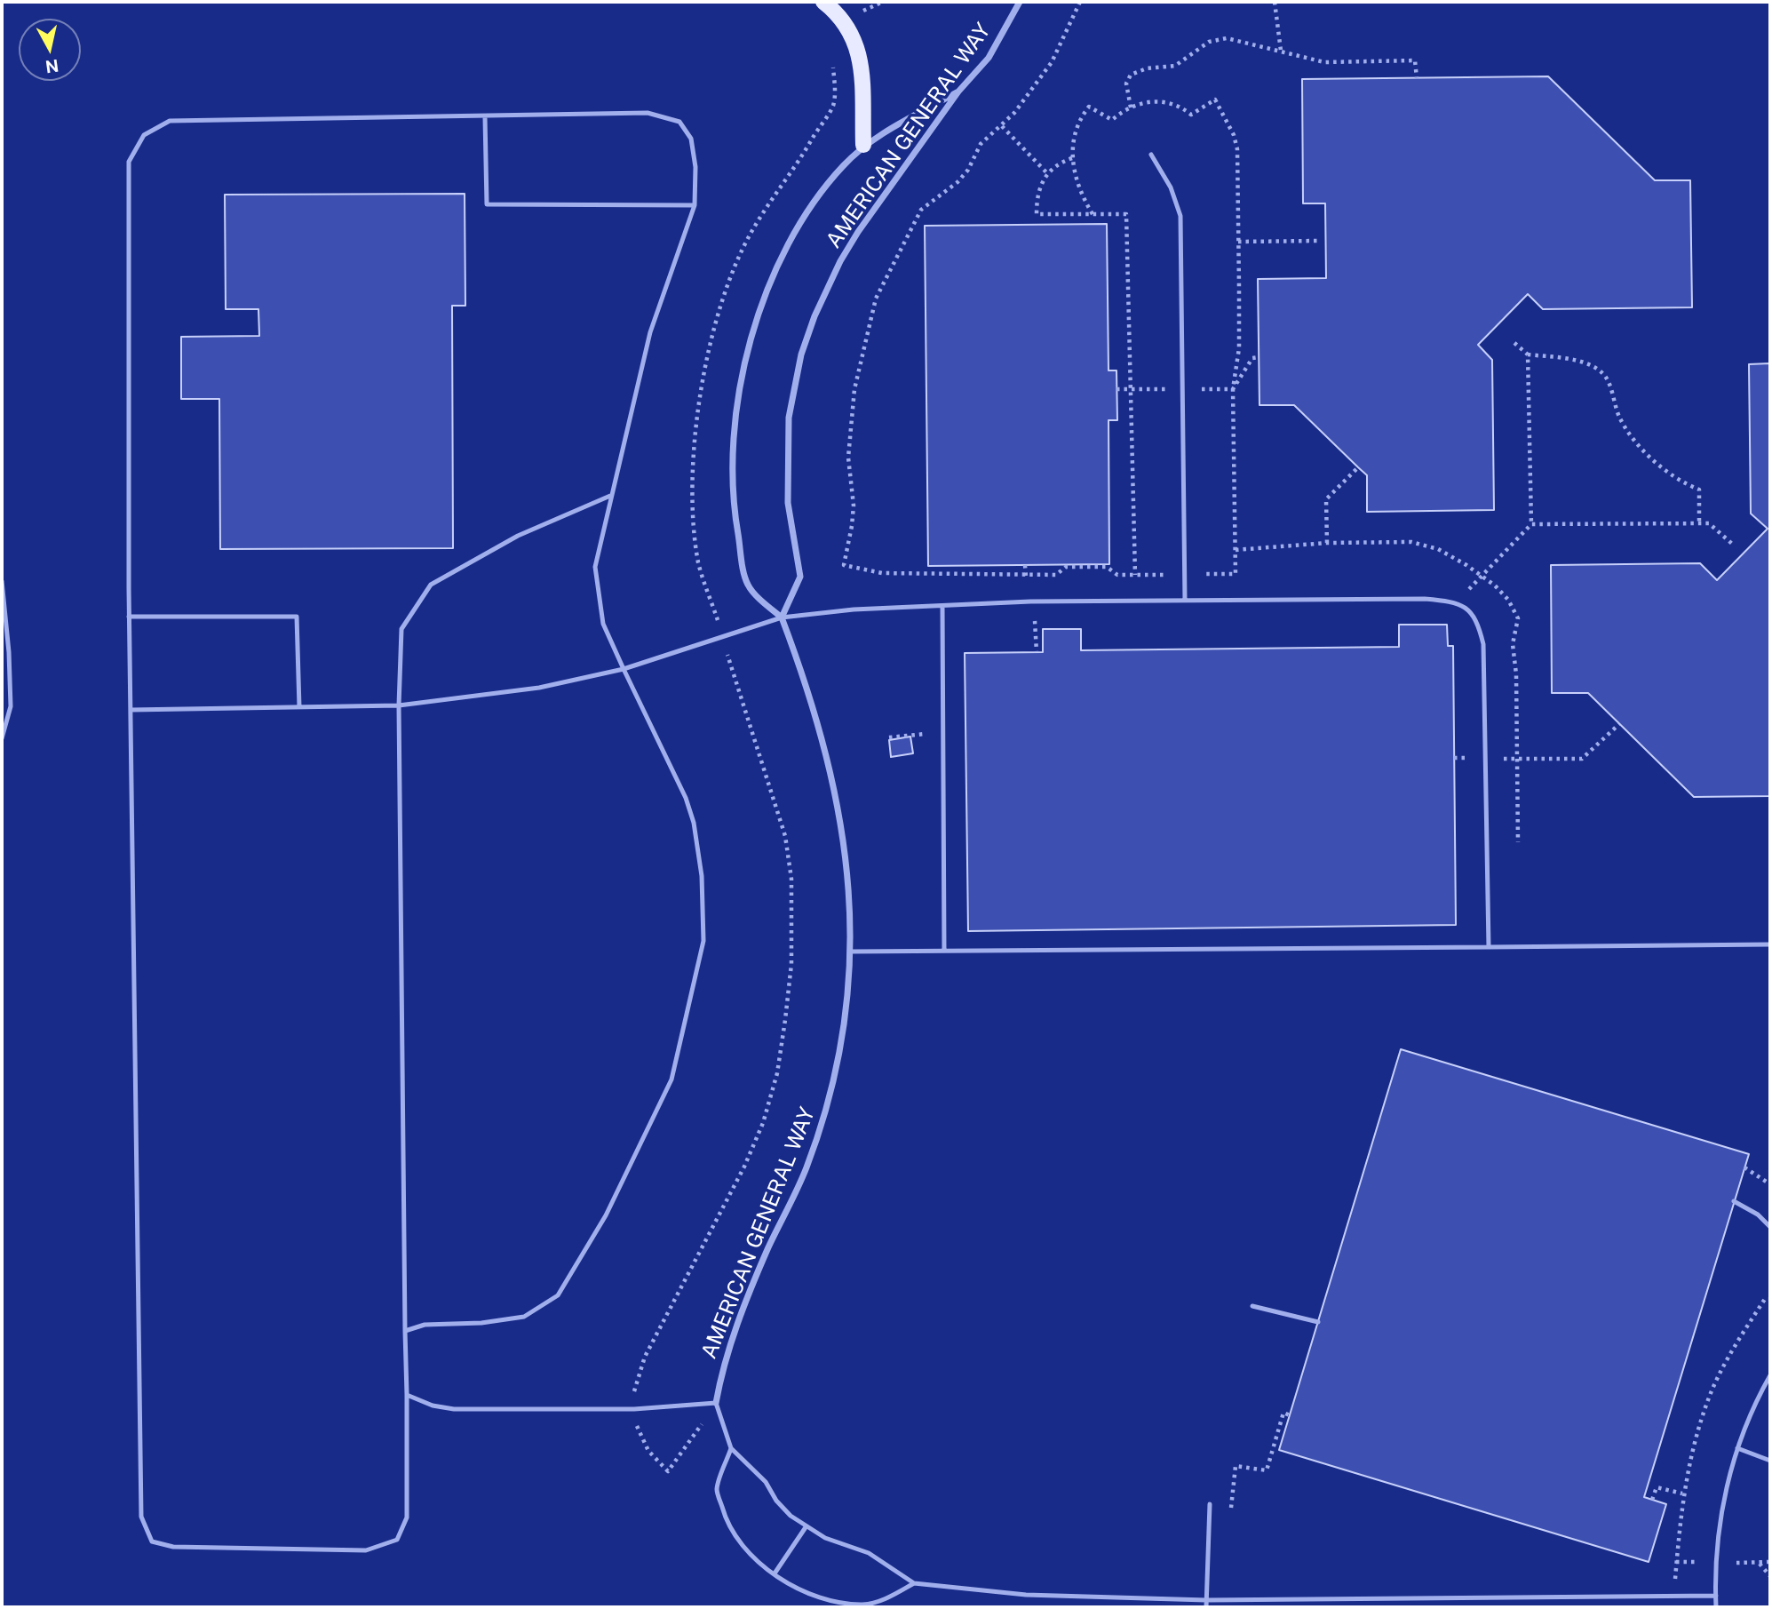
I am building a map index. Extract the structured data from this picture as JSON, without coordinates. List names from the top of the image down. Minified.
{"streets":{"street":["AMERICAN GENERAL WAY"]},"north":"bottom"}
